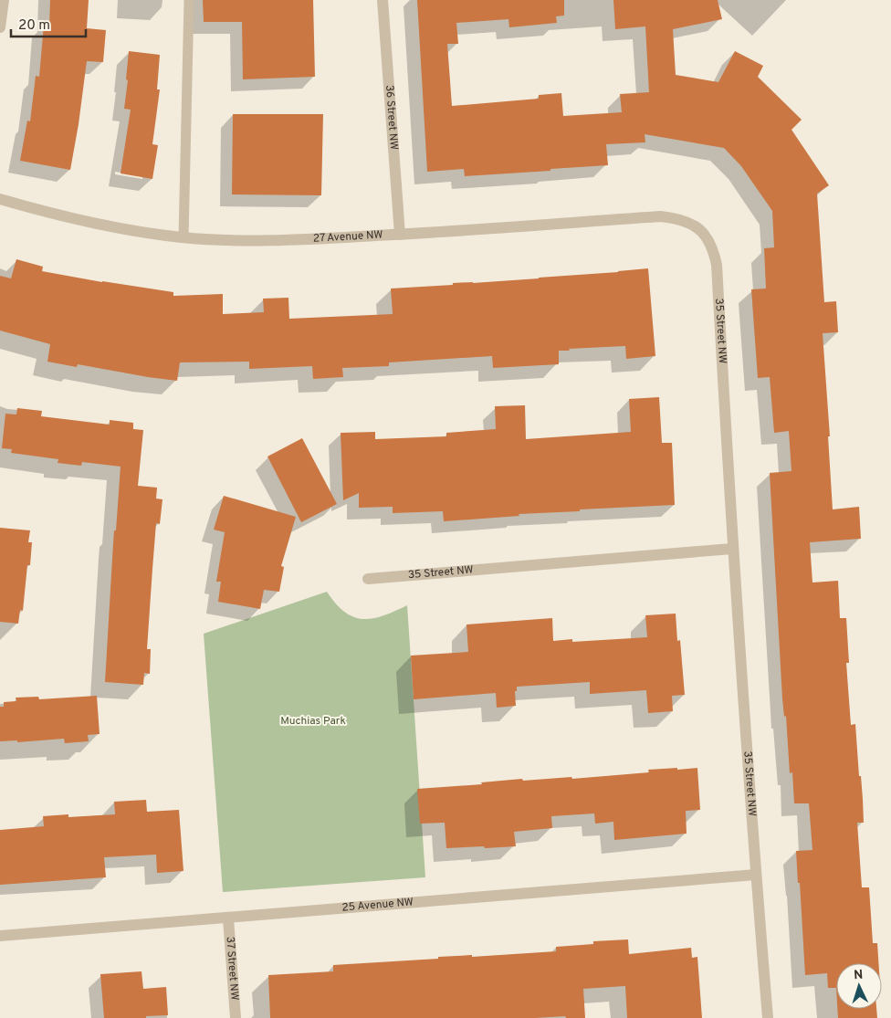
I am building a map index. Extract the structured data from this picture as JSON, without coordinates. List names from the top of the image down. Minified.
{"streets":{"street":["36 Street NW","27 Avenue NW","35 Street NW","25 Avenue NW","37 Street NW"]},"crossings":[["36 Street NW","27 Avenue NW"],["27 Avenue NW","35 Street NW"],["35 Street NW","25 Avenue NW"],["25 Avenue NW","37 Street NW"]],"parks":["Muchias Park"],"scale_bar":"20 m","north":"top"}
